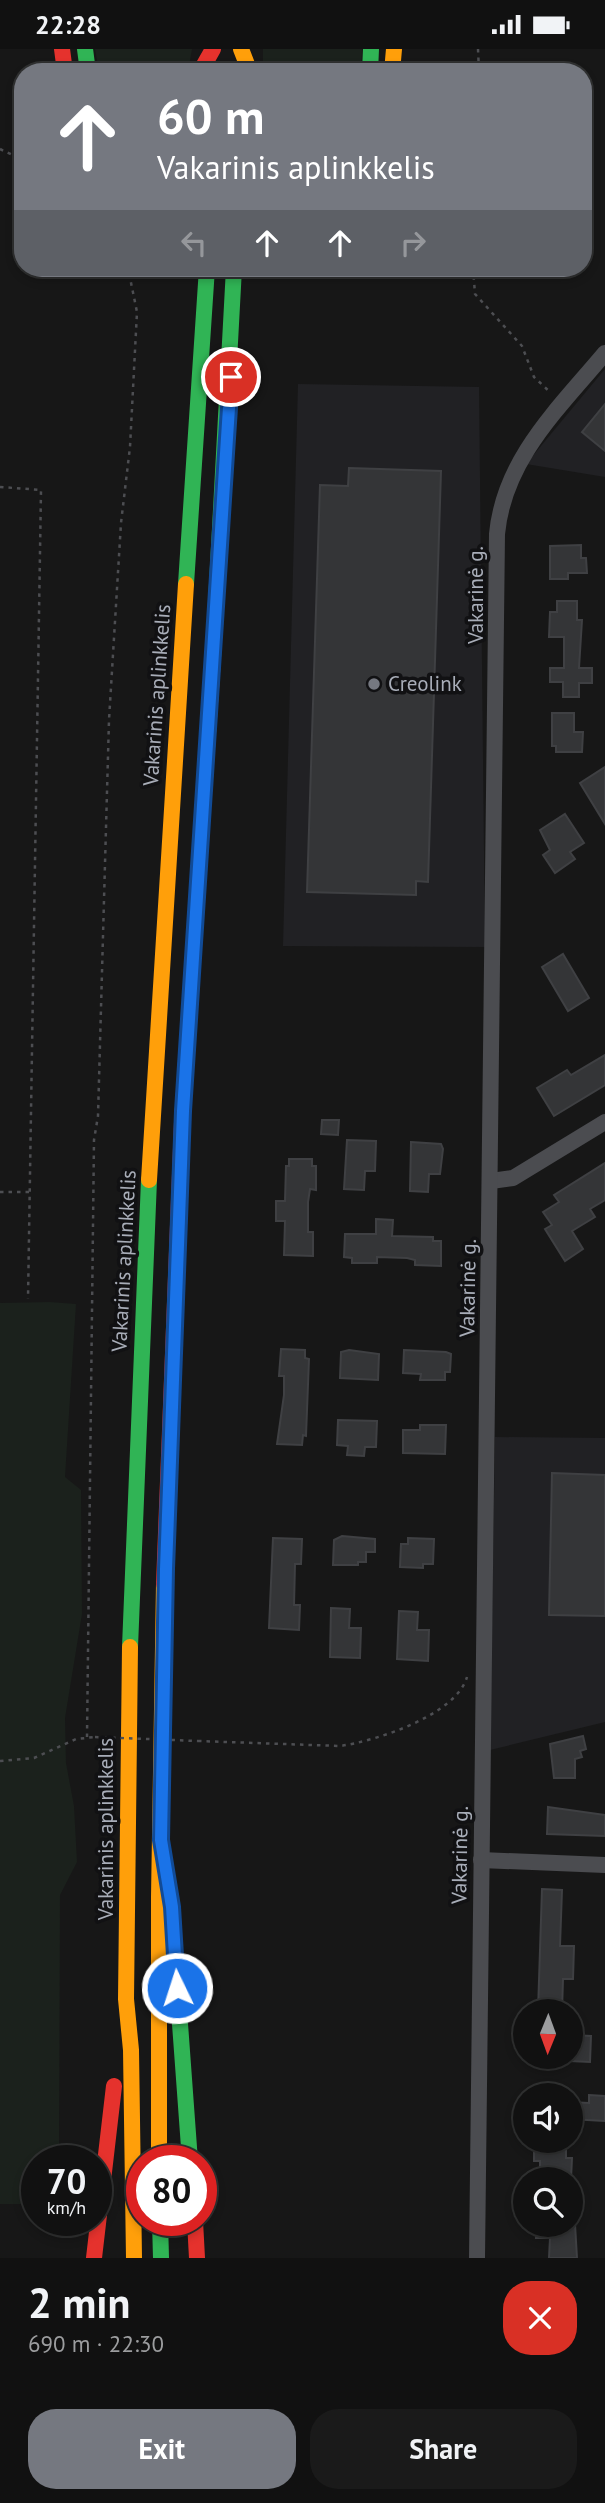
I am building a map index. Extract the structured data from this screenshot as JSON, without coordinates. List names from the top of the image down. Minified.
{"streets":{"highway":["Vakarinis aplinkkelis"],"street":["Vakarinė g."]},"places":["Creolink"],"north":"bottom","page":{"status":"22:28","turn":["60 m","Vakarinis aplinkkelis"],"speed":"70 km/h","limit":"80","heading":["2 min","690 m · 22:30"],"buttons":["Exit","Share"]}}
